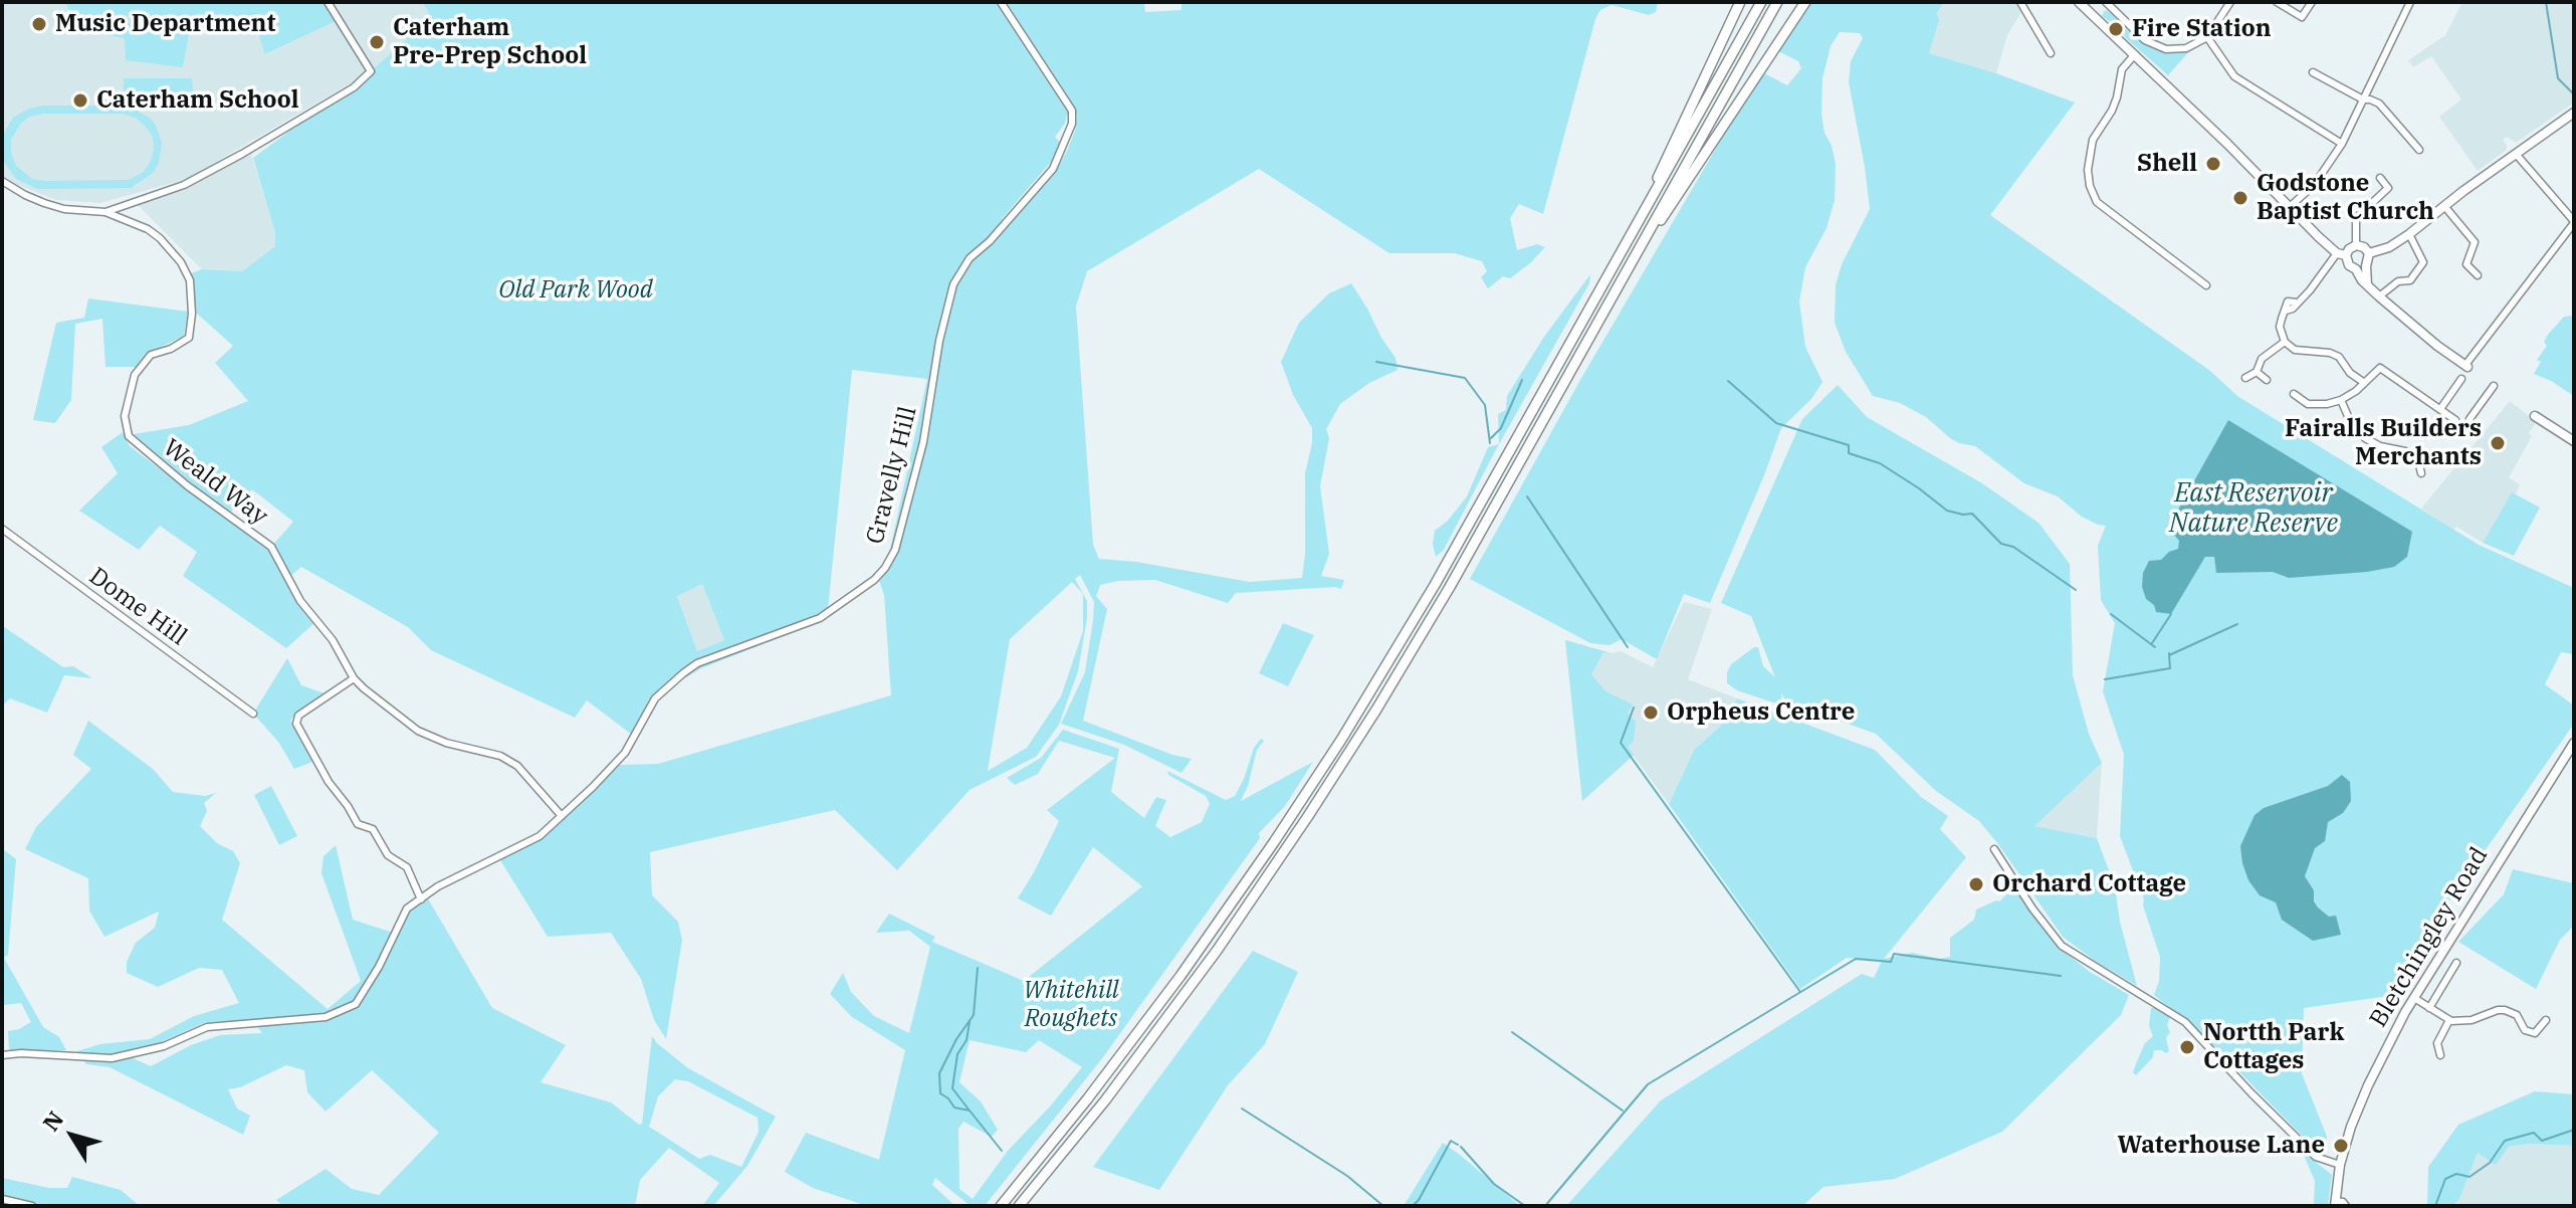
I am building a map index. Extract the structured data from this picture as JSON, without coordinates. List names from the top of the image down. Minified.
{"streets":{"main road":["Bletchingley Road"],"street":["Gravelly Hill","Weald Way","Dome Hill"]},"crossings":[["Gravelly Hill","Weald Way"]],"water":["East Reservoir Nature Reserve"],"parks":["Old Park Wood","Whitehill Roughets"],"places":["Music Department","Fire Station","Caterham Pre-Prep School","Caterham School","Shell","Godstone Baptist Church","Fairalls Builders Merchants","Orpheus Centre","Orchard Cottage","Nortth Park Cottages","Waterhouse Lane"],"north":"top left"}
